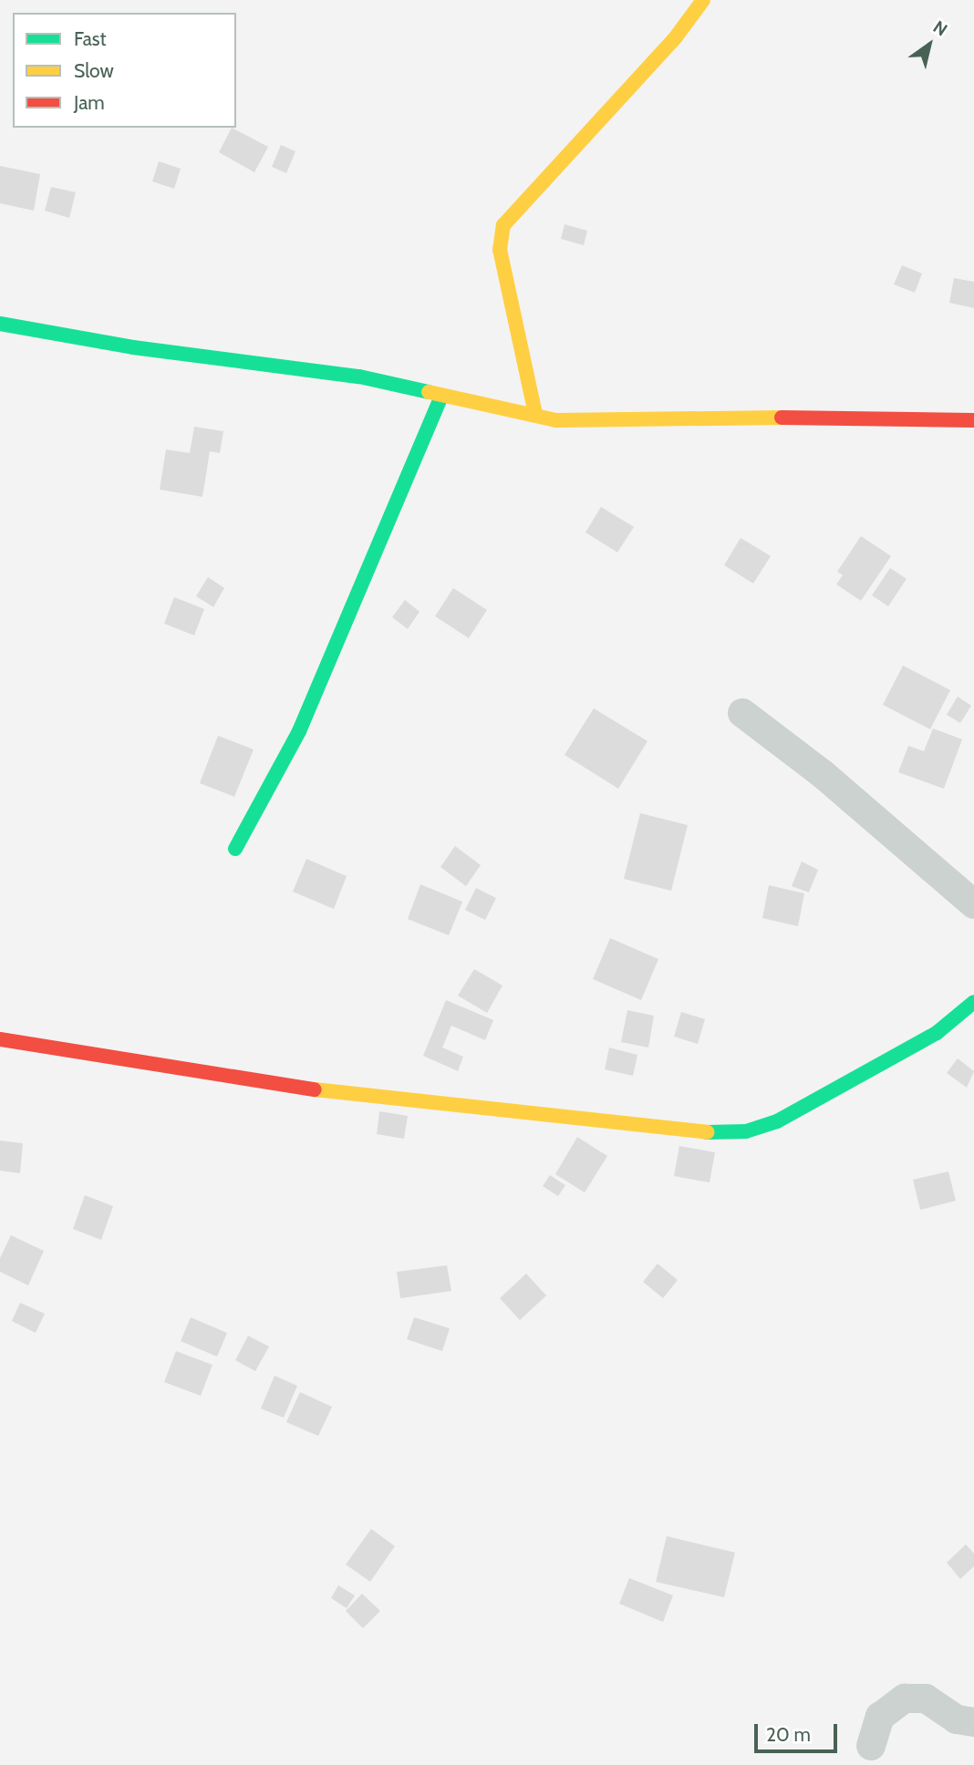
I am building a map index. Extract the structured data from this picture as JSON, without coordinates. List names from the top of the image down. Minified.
{"legend":["Fast","Slow","Jam"],"scale_bar":"20 m","north":"top right"}
